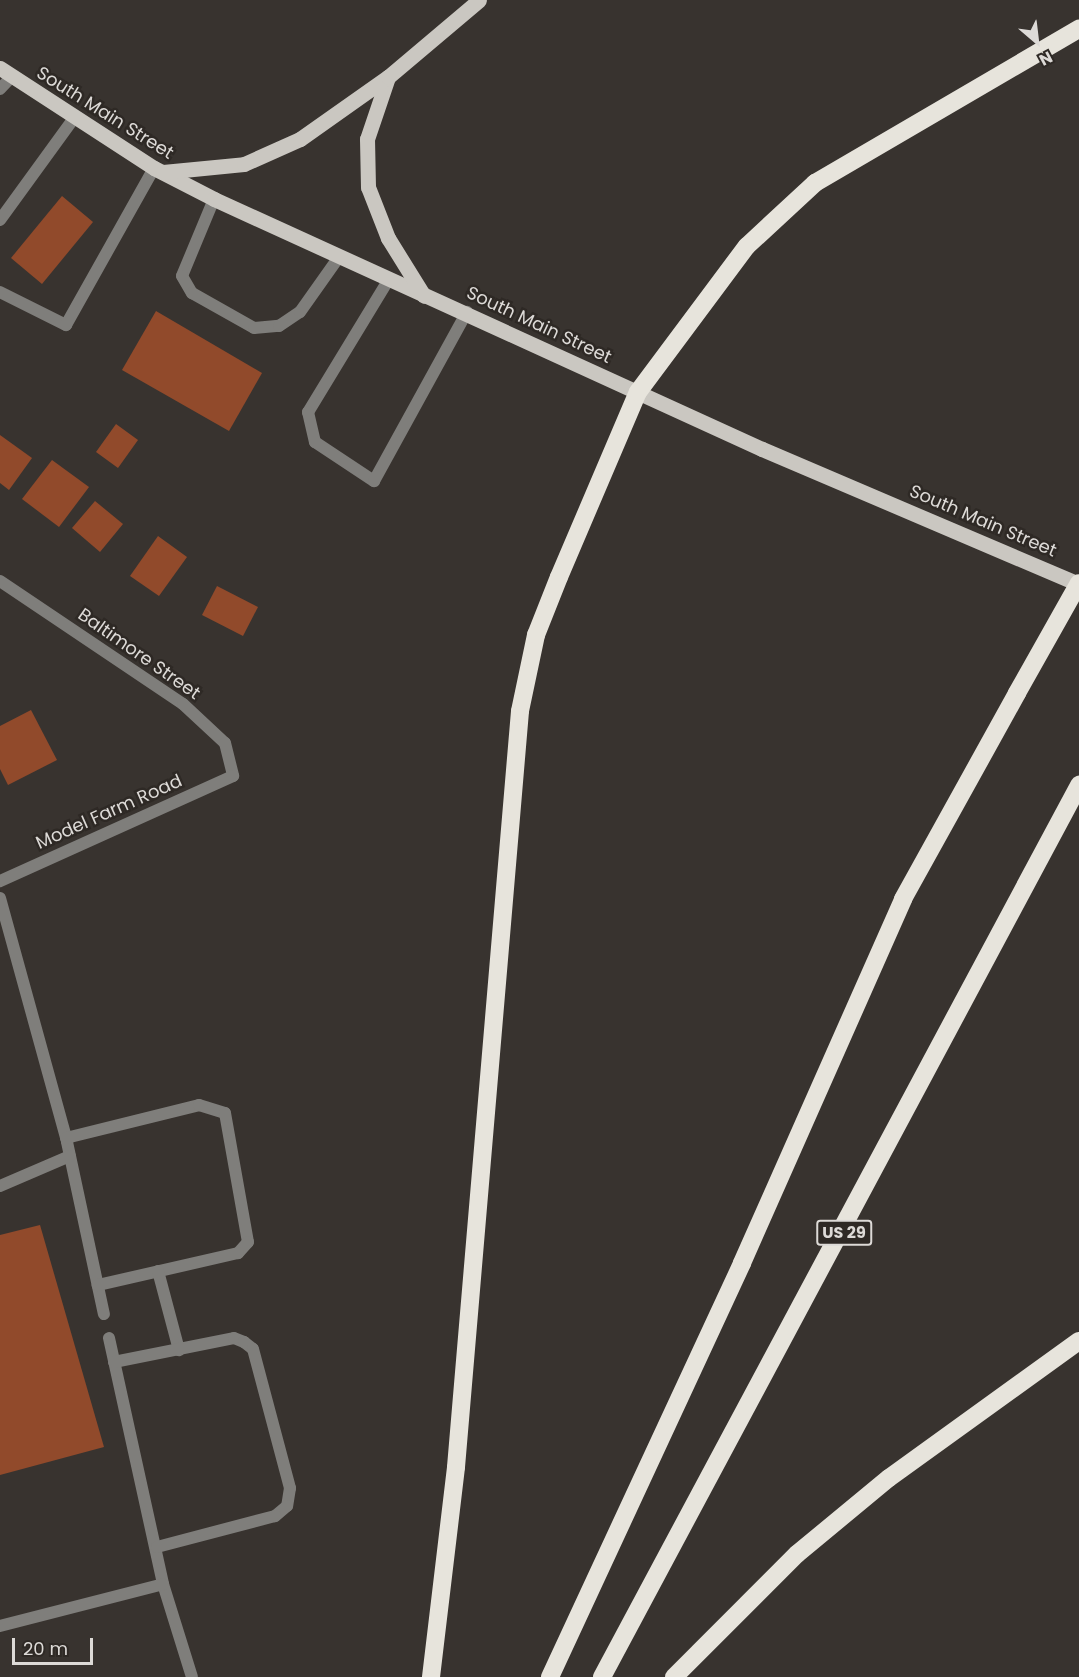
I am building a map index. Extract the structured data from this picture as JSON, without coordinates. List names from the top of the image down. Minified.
{"streets":{"highway":["US 29"],"main road":["South Main Street"],"street":["Baltimore Street","Model Farm Road"]},"crossings":[["Baltimore Street","Model Farm Road"]],"scale_bar":"20 m","north":"bottom right"}
